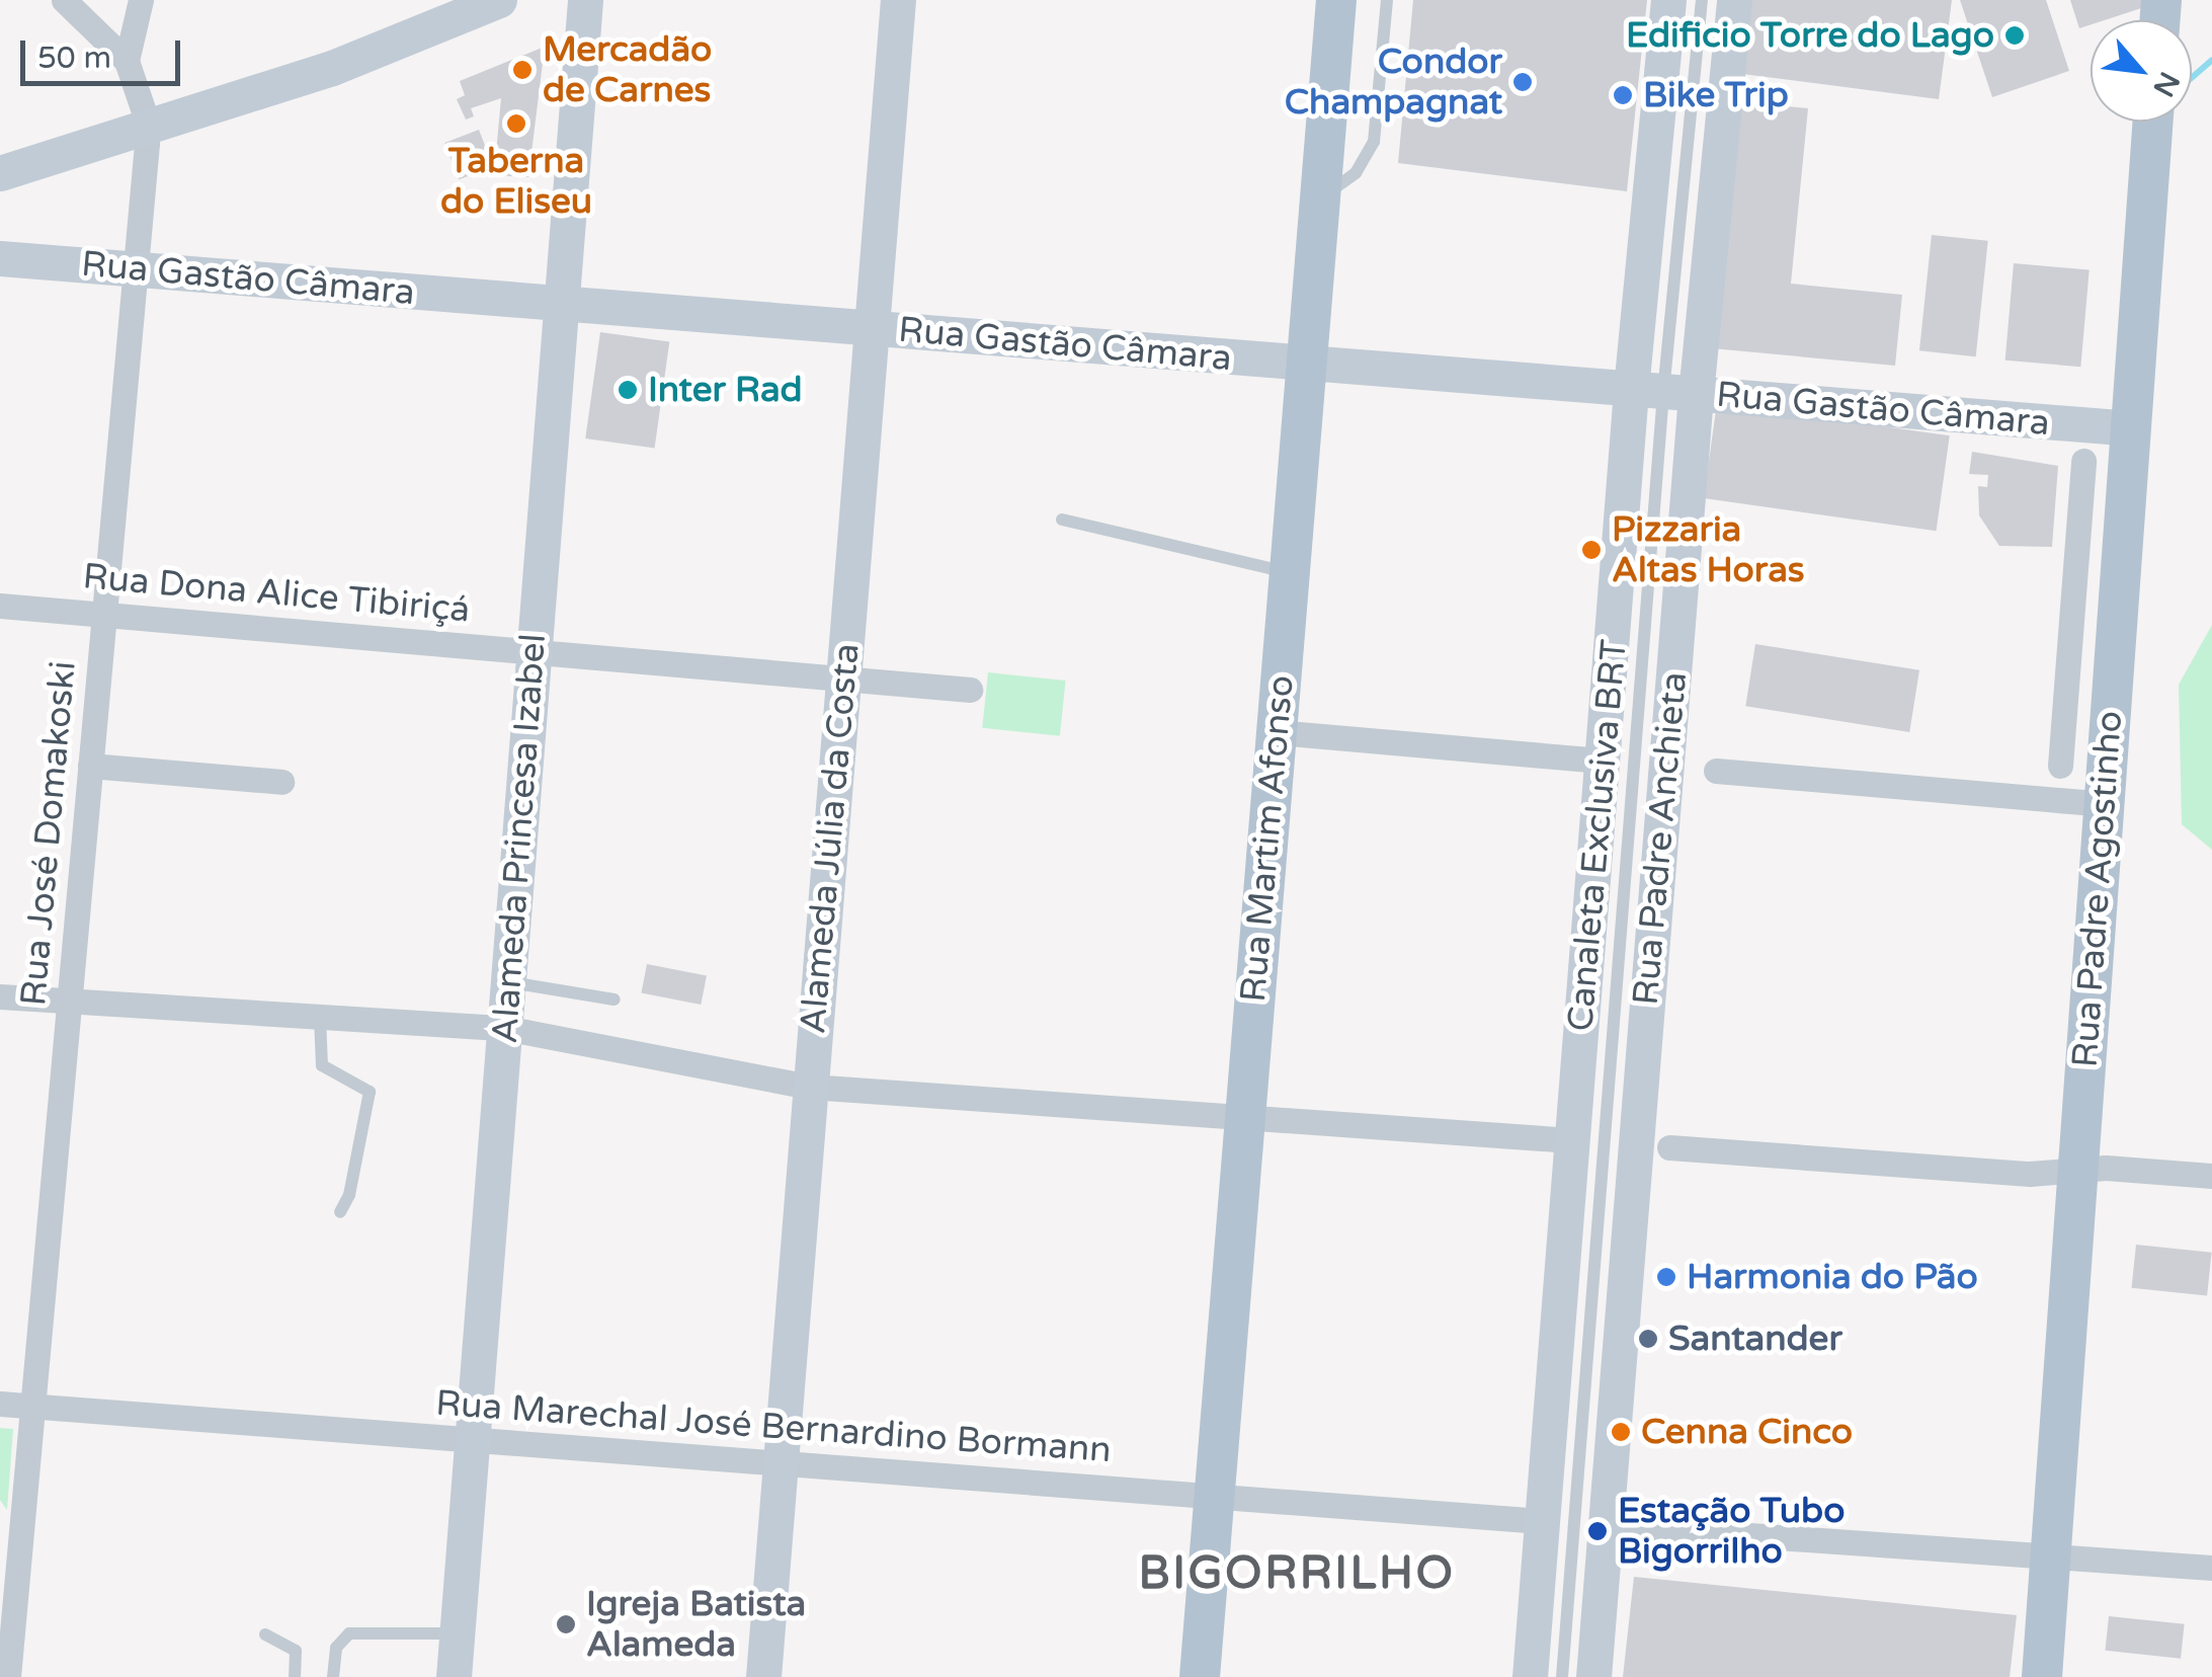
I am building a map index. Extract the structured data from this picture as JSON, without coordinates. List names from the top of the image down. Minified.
{"streets":{"main road":["Rua Martim Afonso","Rua Padre Agostinho"],"street":["Rua Gastão Câmara","Rua Dona Alice Tibiriçá","Rua José Domakoski","Alameda Princesa Izabel","Alameda Júlia da Costa","Rua Padre Anchieta","Rua Marechal José Bernardino Bormann"],"lane":["Canaleta Exclusiva BRT"]},"crossings":[["Rua Gastão Câmara","Rua José Domakoski"],["Rua Gastão Câmara","Canaleta Exclusiva BRT"],["Rua Gastão Câmara","Alameda Princesa Izabel"],["Rua Gastão Câmara","Alameda Júlia da Costa"],["Rua Gastão Câmara","Rua Martim Afonso"],["Rua Gastão Câmara","Rua Padre Anchieta"],["Rua Gastão Câmara","Rua Padre Agostinho"],["Rua Dona Alice Tibiriçá","Rua José Domakoski"],["Rua Dona Alice Tibiriçá","Alameda Princesa Izabel"],["Rua Dona Alice Tibiriçá","Alameda Júlia da Costa"],["Rua José Domakoski","Rua Marechal José Bernardino Bormann"],["Canaleta Exclusiva BRT","Rua Padre Anchieta"],["Alameda Princesa Izabel","Rua Marechal José Bernardino Bormann"],["Alameda Júlia da Costa","Rua Marechal José Bernardino Bormann"],["Rua Martim Afonso","Rua Marechal José Bernardino Bormann"],["Rua Padre Anchieta","Rua Marechal José Bernardino Bormann"]],"districts":["BIGORRILHO"],"places":["Edificio Torre do Lago","Mercadão de Carnes","Condor Champagnat","Bike Trip","Taberna do Eliseu","Inter Rad","Pizzaria Altas Horas","Harmonia do Pão","Santander","Cenna Cinco","Estação Tubo Bigorrilho","Igreja Batista Alameda"],"scale_bar":"50 m","north":"bottom right"}
